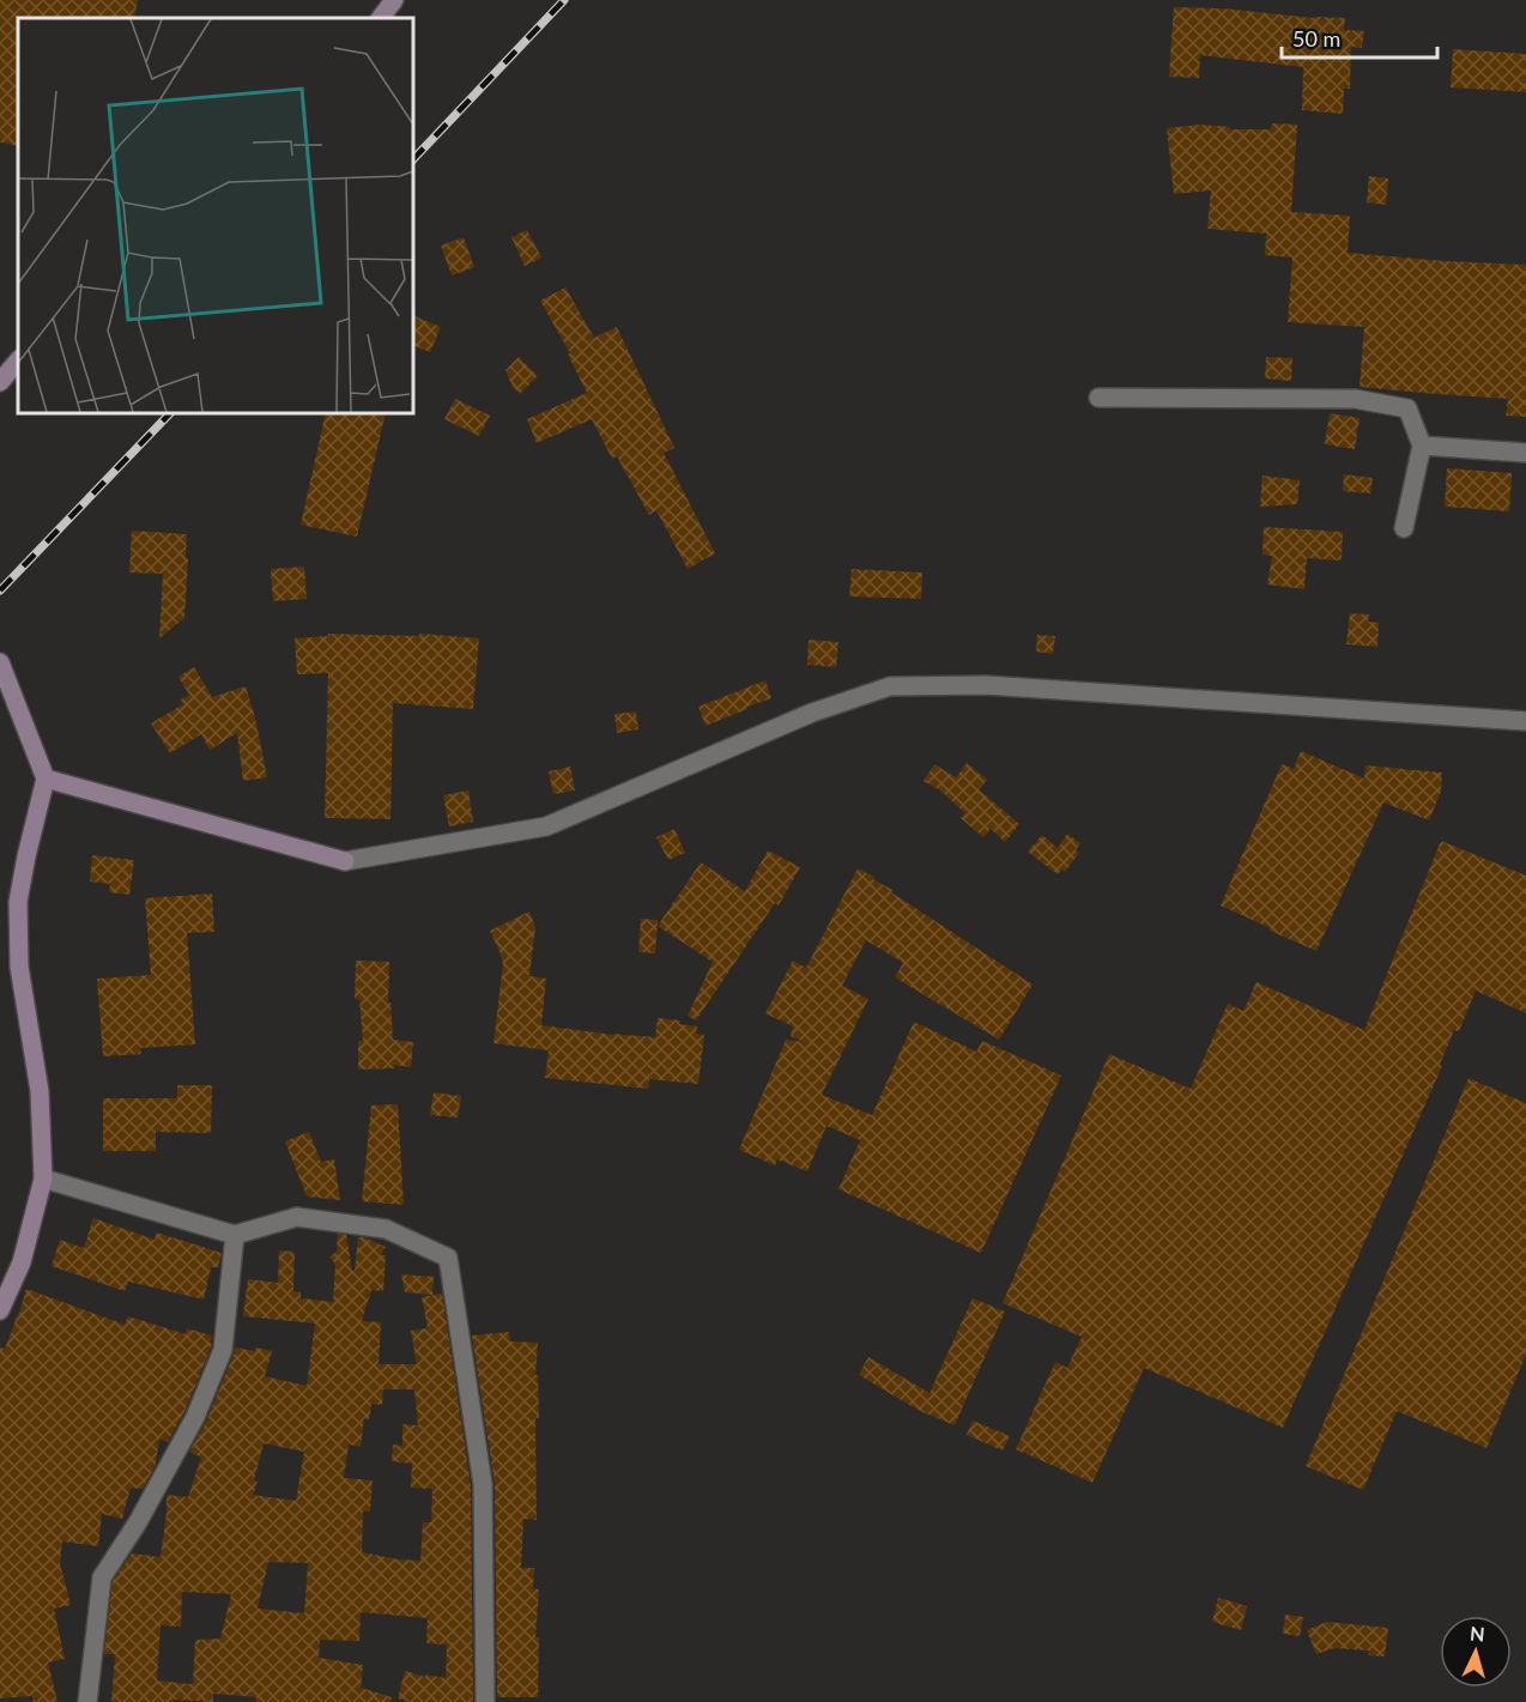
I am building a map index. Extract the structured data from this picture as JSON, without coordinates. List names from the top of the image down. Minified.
{"scale_bar":"50 m","north":"top"}
